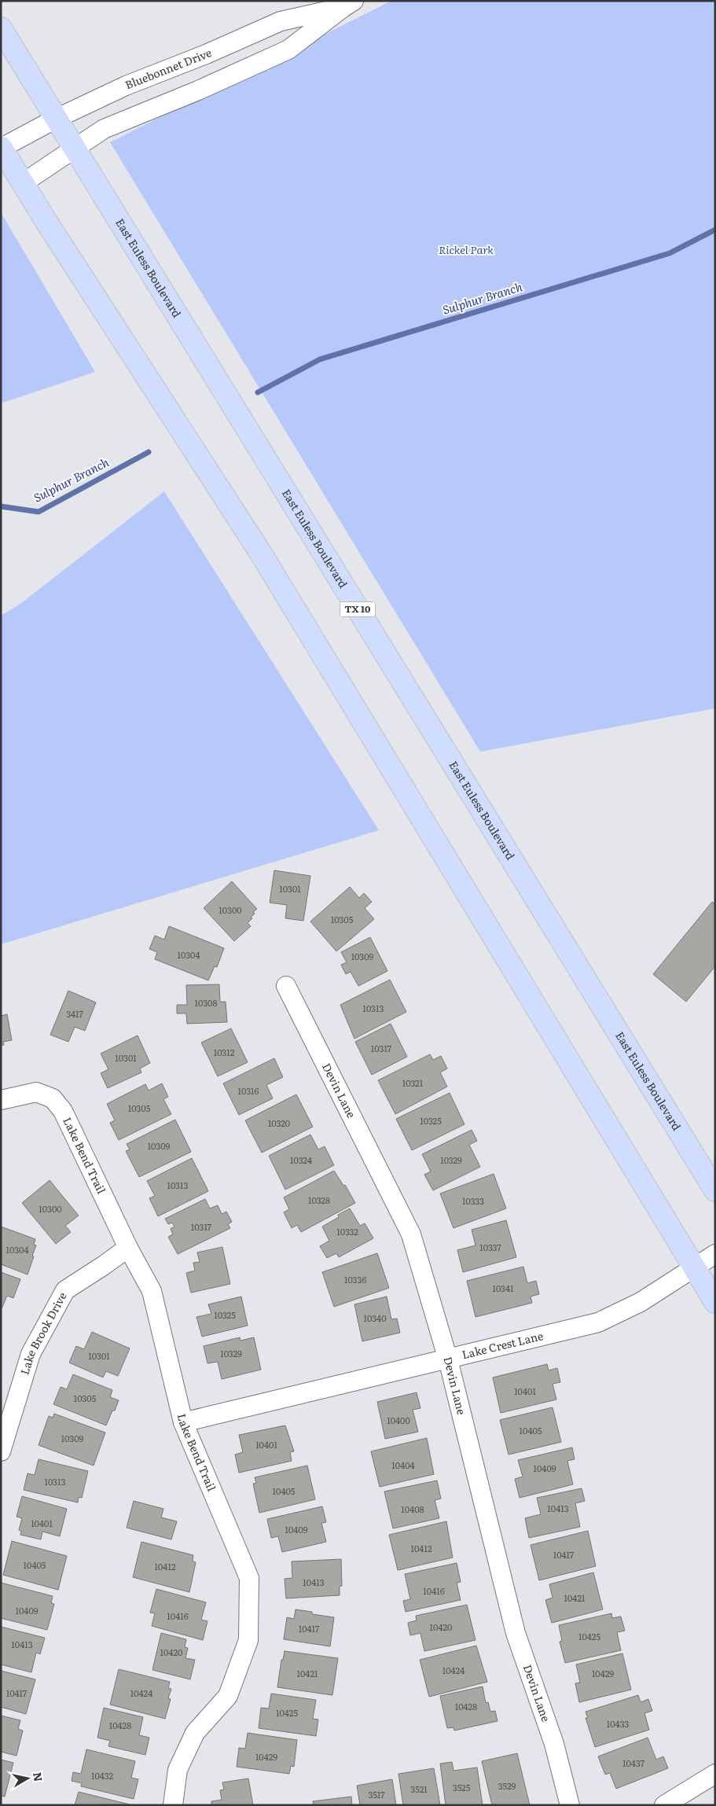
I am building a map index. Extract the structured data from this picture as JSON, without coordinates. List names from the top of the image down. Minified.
{"streets":{"main road":["East Euless Boulevard","TX 10"],"street":["Bluebonnet Drive","Devin Lane","Lake Bend Trail","Lake Brook Drive","Lake Crest Lane"]},"crossings":[["Bluebonnet Drive","East Euless Boulevard"],["Devin Lane","Lake Crest Lane"],["Lake Bend Trail","Lake Brook Drive"],["Lake Bend Trail","Lake Crest Lane"]],"water":["Sulphur Branch"],"parks":["Rickel Park"],"house_numbers":["10301","10300","10305","10304","10309","10308","10313","3417","10317","10312","10301","10321","10316","10305","10325","10320","10309","10324","10329","10313","10328","10333","10300","10317","10332","10337","10304","10336","10341","10325","10340","10329","10301","10401","10305","10400","10405","10309","10401","10404","10409","10313","10405","10413","10408","10401","10409","10412","10417","10405","10412","10413","10416","10421","10409","10416","10420","10417","10425","10413","10420","10424","10421","10429","10417","10424","10428","10425","10433","10428","10429","10437","10432","3529","3525","3521","3517"],"north":"right"}
